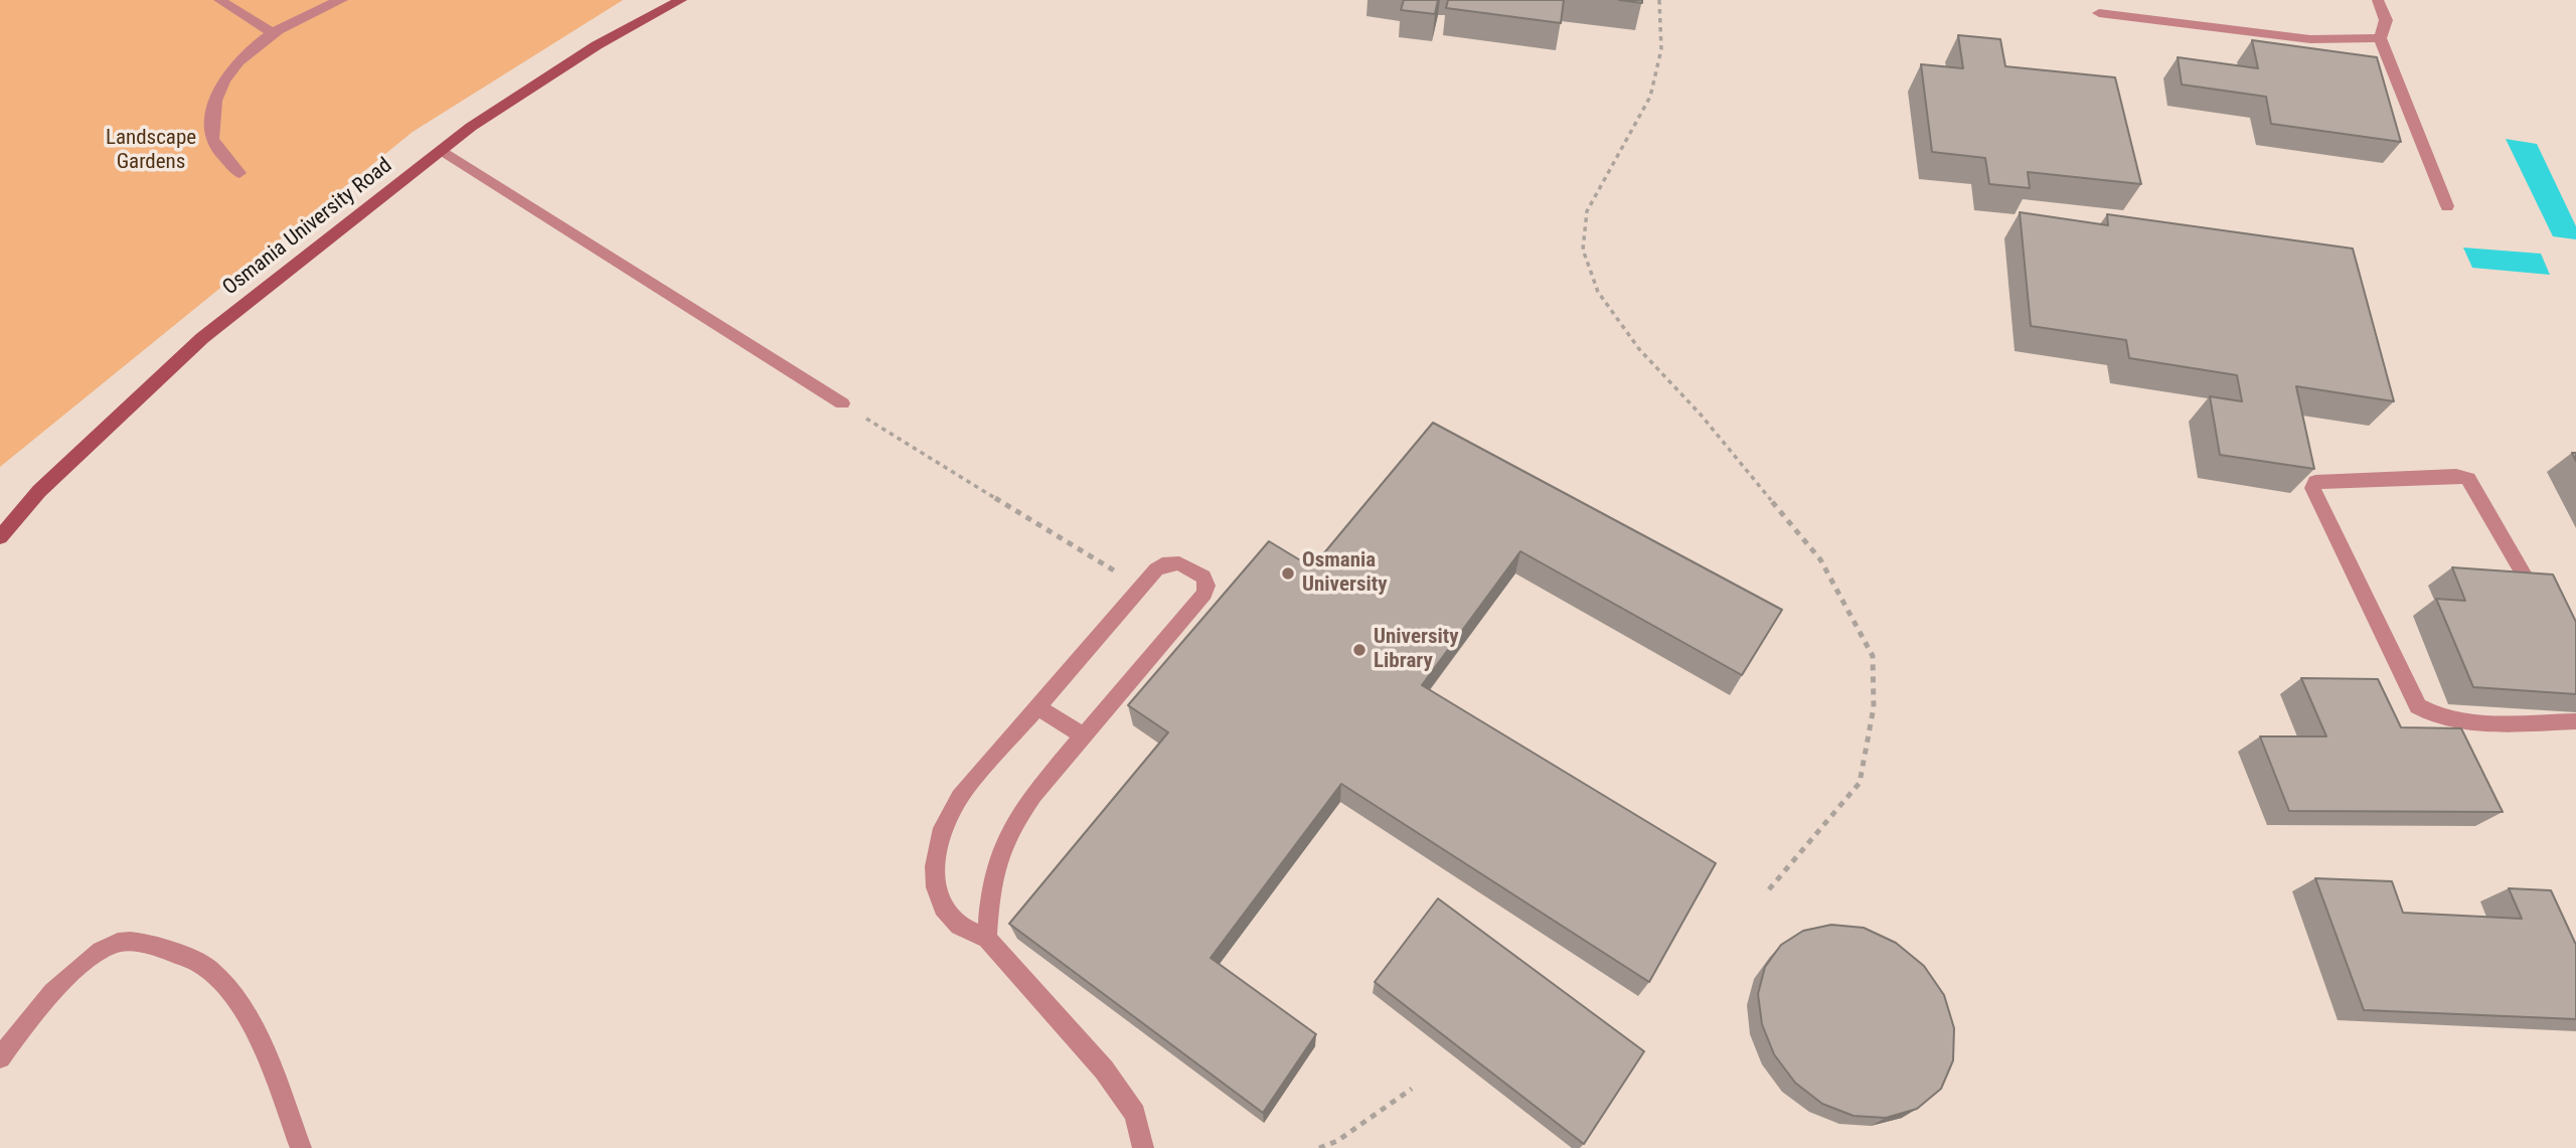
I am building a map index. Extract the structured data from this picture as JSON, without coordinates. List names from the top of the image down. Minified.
{"streets":{"main road":["Osmania University Road"]},"parks":["Landscape Gardens"],"places":["Osmania University","University Library"]}
